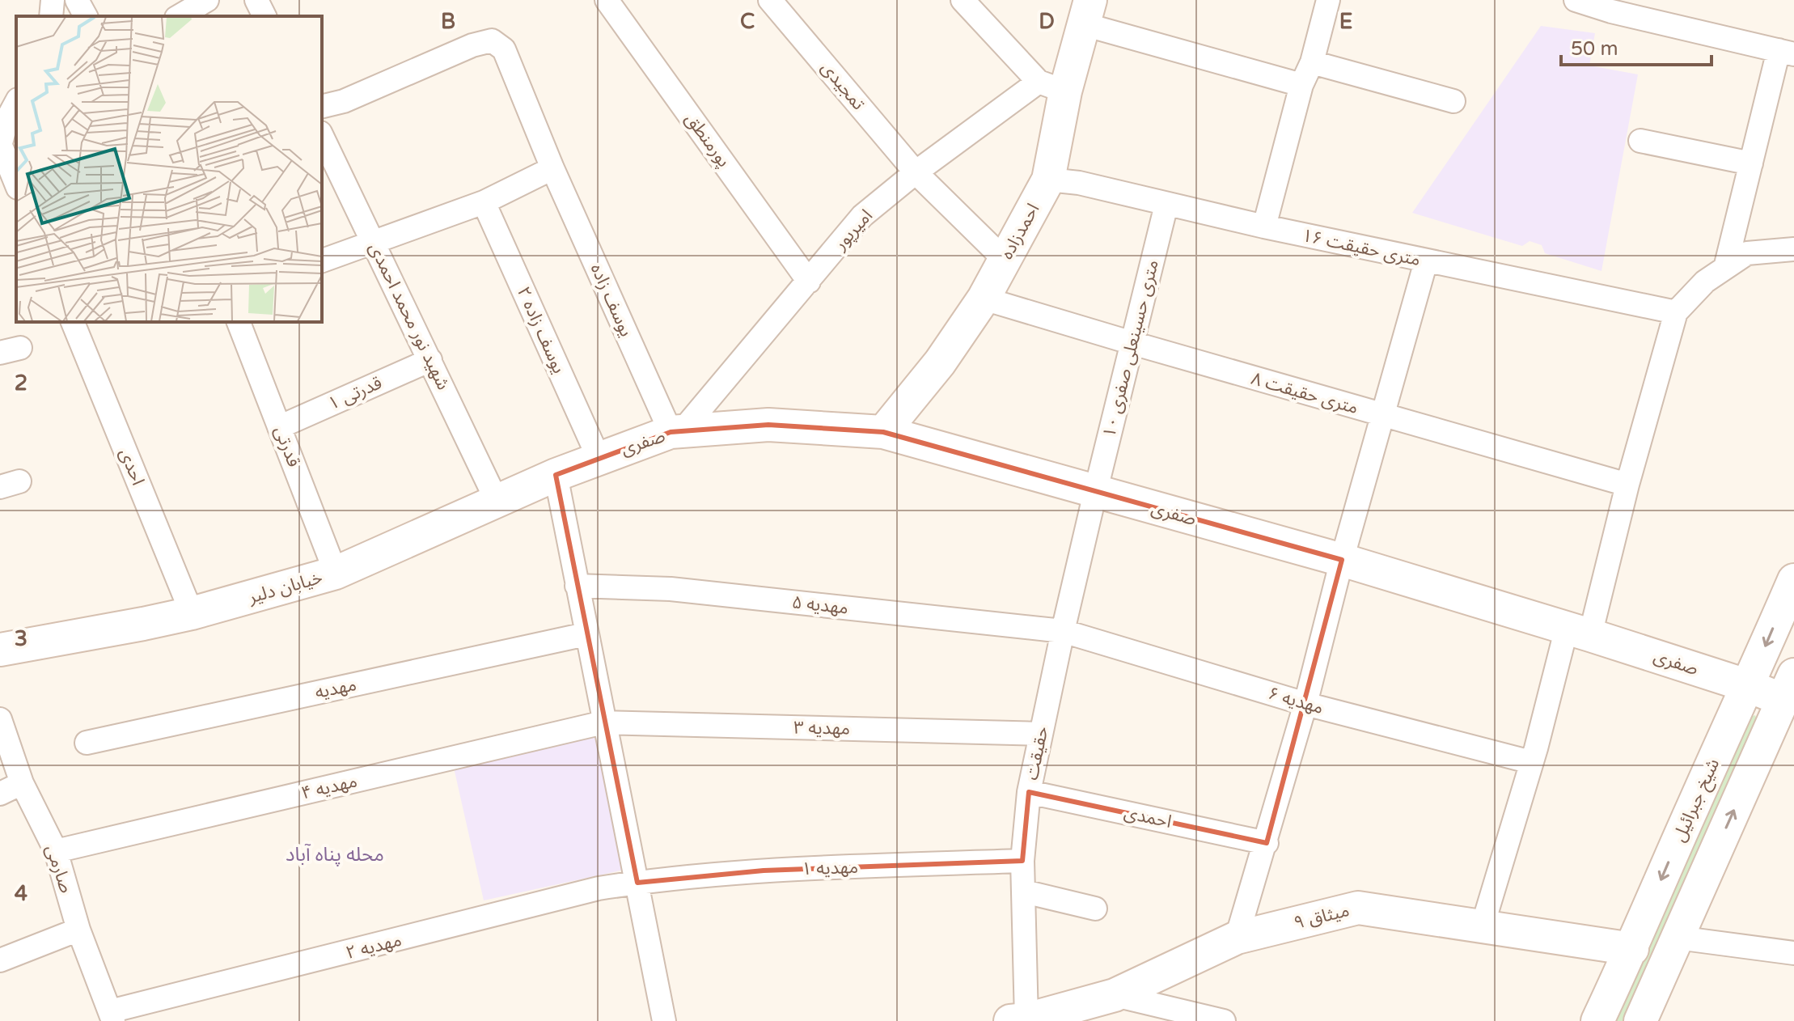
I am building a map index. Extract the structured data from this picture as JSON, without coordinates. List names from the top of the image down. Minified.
{"streets":{"street":["تمجیدی","پورمنطق","امیرپور","احمدزاده","۱۶ متری حقیقت","یوسف زاده","شهید نور محمد احمدی","یوسف زاده ۲","۱۰ متری حسینعلی صفری","قدرتی ۱","۸ متری حقیقت","صفری","قدرتی","احدی","خیابان دلیر","مهدیه ۵","مهدیه","مهدیه ۶","مهدیه ۳","حقیقت","مهدیه ۴","شیخ جبرائیل","احمدی","مهدیه ۱","صارمی","میثاق ۹","مهدیه ۲"]},"crossings":[["تمجیدی","امیرپور"],["تمجیدی","احمدزاده"],["پورمنطق","امیرپور"],["امیرپور","احمدزاده"],["امیرپور","یوسف زاده"],["امیرپور","صفری"],["احمدزاده","۱۶ متری حقیقت"],["احمدزاده","۸ متری حقیقت"],["احمدزاده","صفری"],["۱۶ متری حقیقت","۱۰ متری حسینعلی صفری"],["یوسف زاده","صفری"],["شهید نور محمد احمدی","قدرتی ۱"],["شهید نور محمد احمدی","خیابان دلیر"],["یوسف زاده ۲","صفری"],["۱۰ متری حسینعلی صفری","۸ متری حقیقت"],["۱۰ متری حسینعلی صفری","صفری"],["۱۰ متری حسینعلی صفری","حقیقت"],["قدرتی ۱","قدرتی"],["صفری","خیابان دلیر"],["صفری","حقیقت"],["صفری","شیخ جبرائیل"],["قدرتی","خیابان دلیر"],["احدی","خیابان دلیر"],["مهدیه ۵","مهدیه ۶"],["مهدیه ۵","حقیقت"],["مهدیه ۶","حقیقت"],["مهدیه ۳","حقیقت"],["مهدیه ۳","مهدیه ۴"],["حقیقت","احمدی"],["حقیقت","مهدیه ۱"],["حقیقت","میثاق ۹"],["مهدیه ۴","صارمی"],["شیخ جبرائیل","میثاق ۹"],["مهدیه ۱","مهدیه ۲"],["صارمی","مهدیه ۲"]],"districts":["محله پناه آباد"],"scale_bar":"50 m","grid":{"columns":["B","C","D","E"],"rows":["2","3","4"]}}
